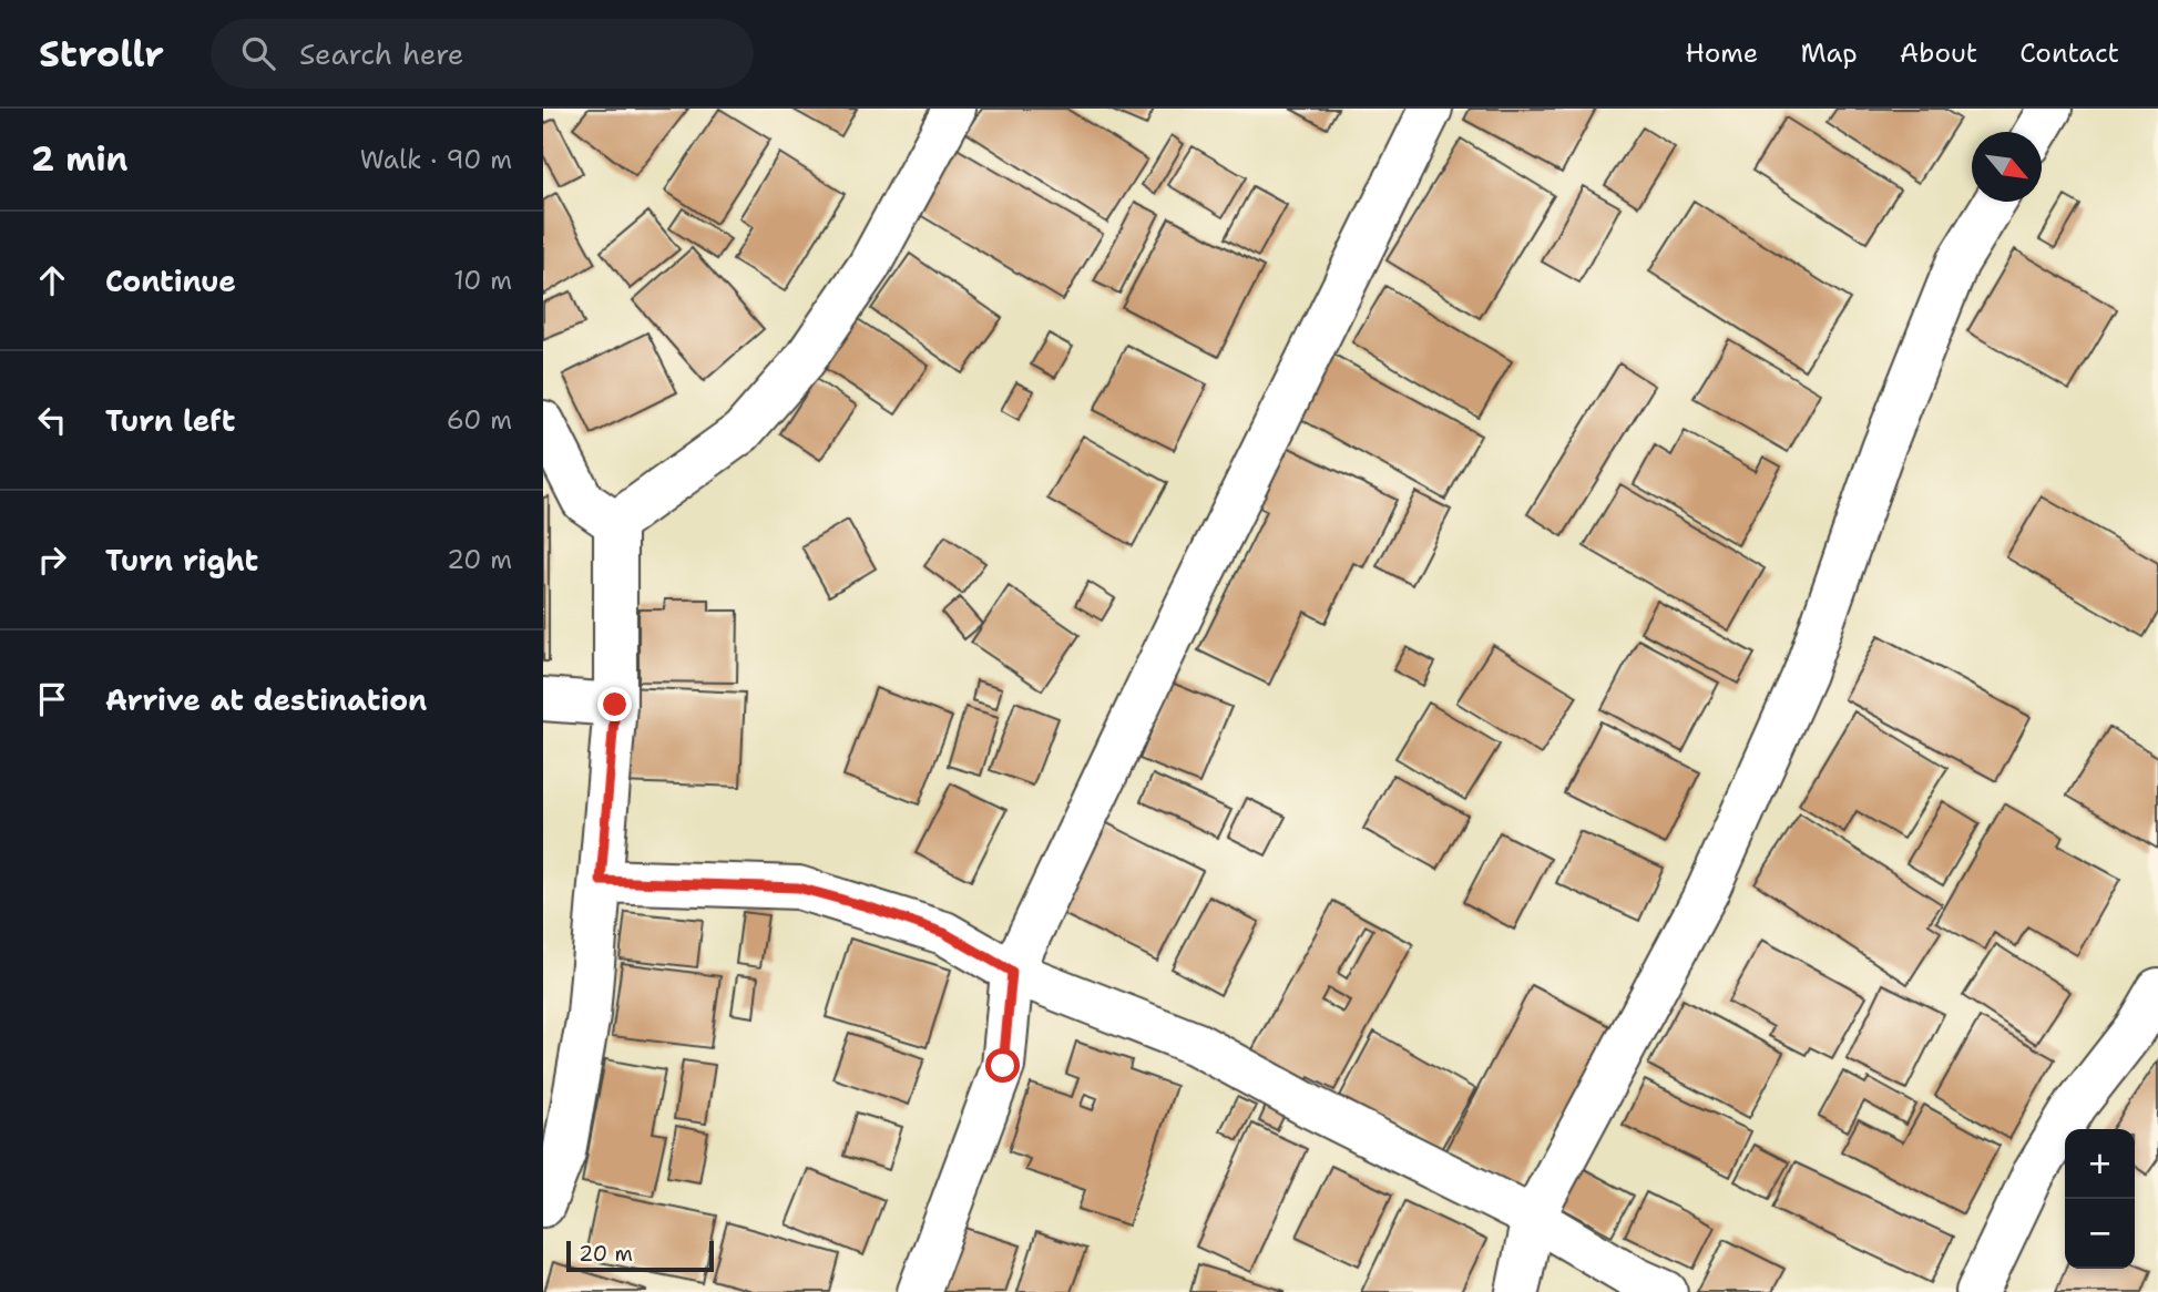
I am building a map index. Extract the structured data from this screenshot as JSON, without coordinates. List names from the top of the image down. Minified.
{"scale_bar":"20 m","north":"bottom right","page":{"header":"Strollr","search":"Search here","nav":["Home","Map","About","Contact"],"heading":["2 min","Walk · 90 m"],"list":[["Continue","10 m"],["Turn left","60 m"],["Turn right","20 m"],"Arrive at destination"],"map_buttons":["+","−"],"scale":"20 m"}}
